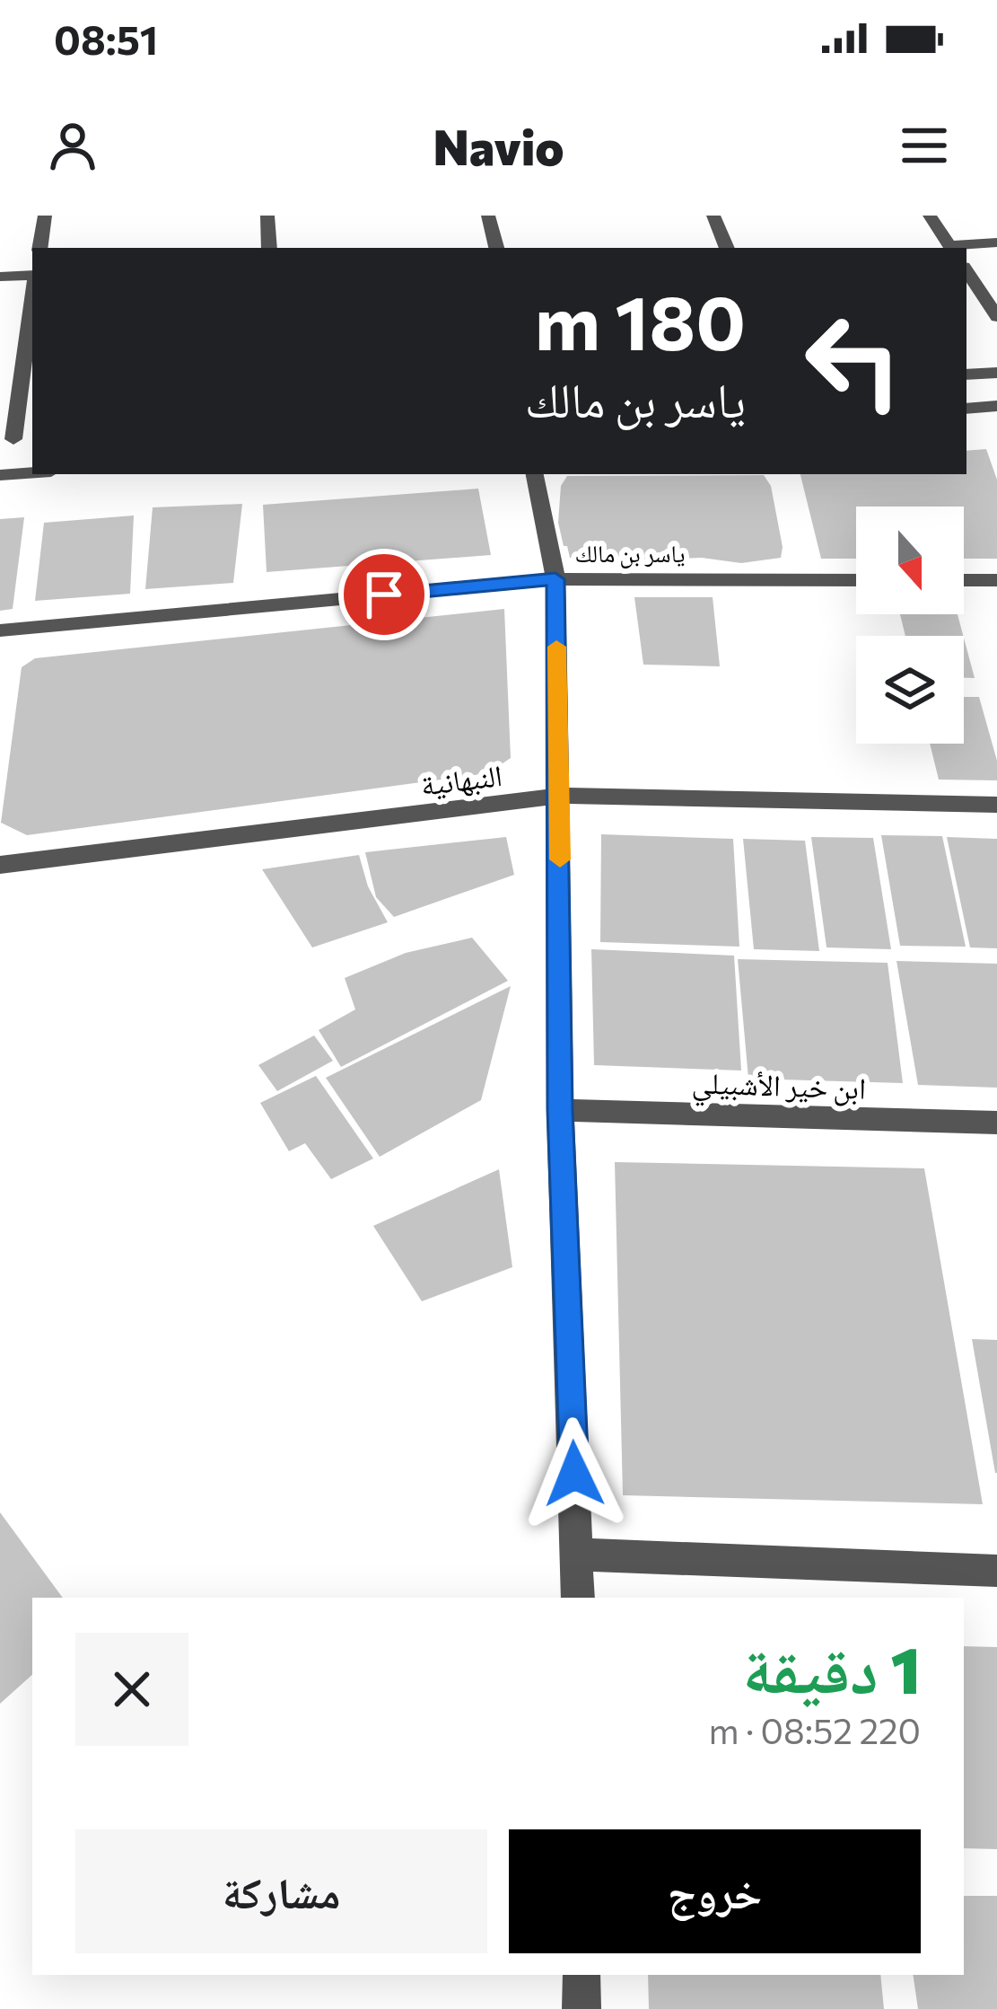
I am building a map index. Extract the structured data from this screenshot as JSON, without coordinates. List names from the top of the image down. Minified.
{"streets":{"street":["ياسر بن مالك","النبهانية","ابن خير الأشبيلي"]},"north":"bottom","page":{"status":"08:51","header":"Navio","turn":["180 m","ياسر بن مالك"],"heading":["1 دقيقة","220 m · 08:52"],"buttons":["خروج","مشاركة"]}}
